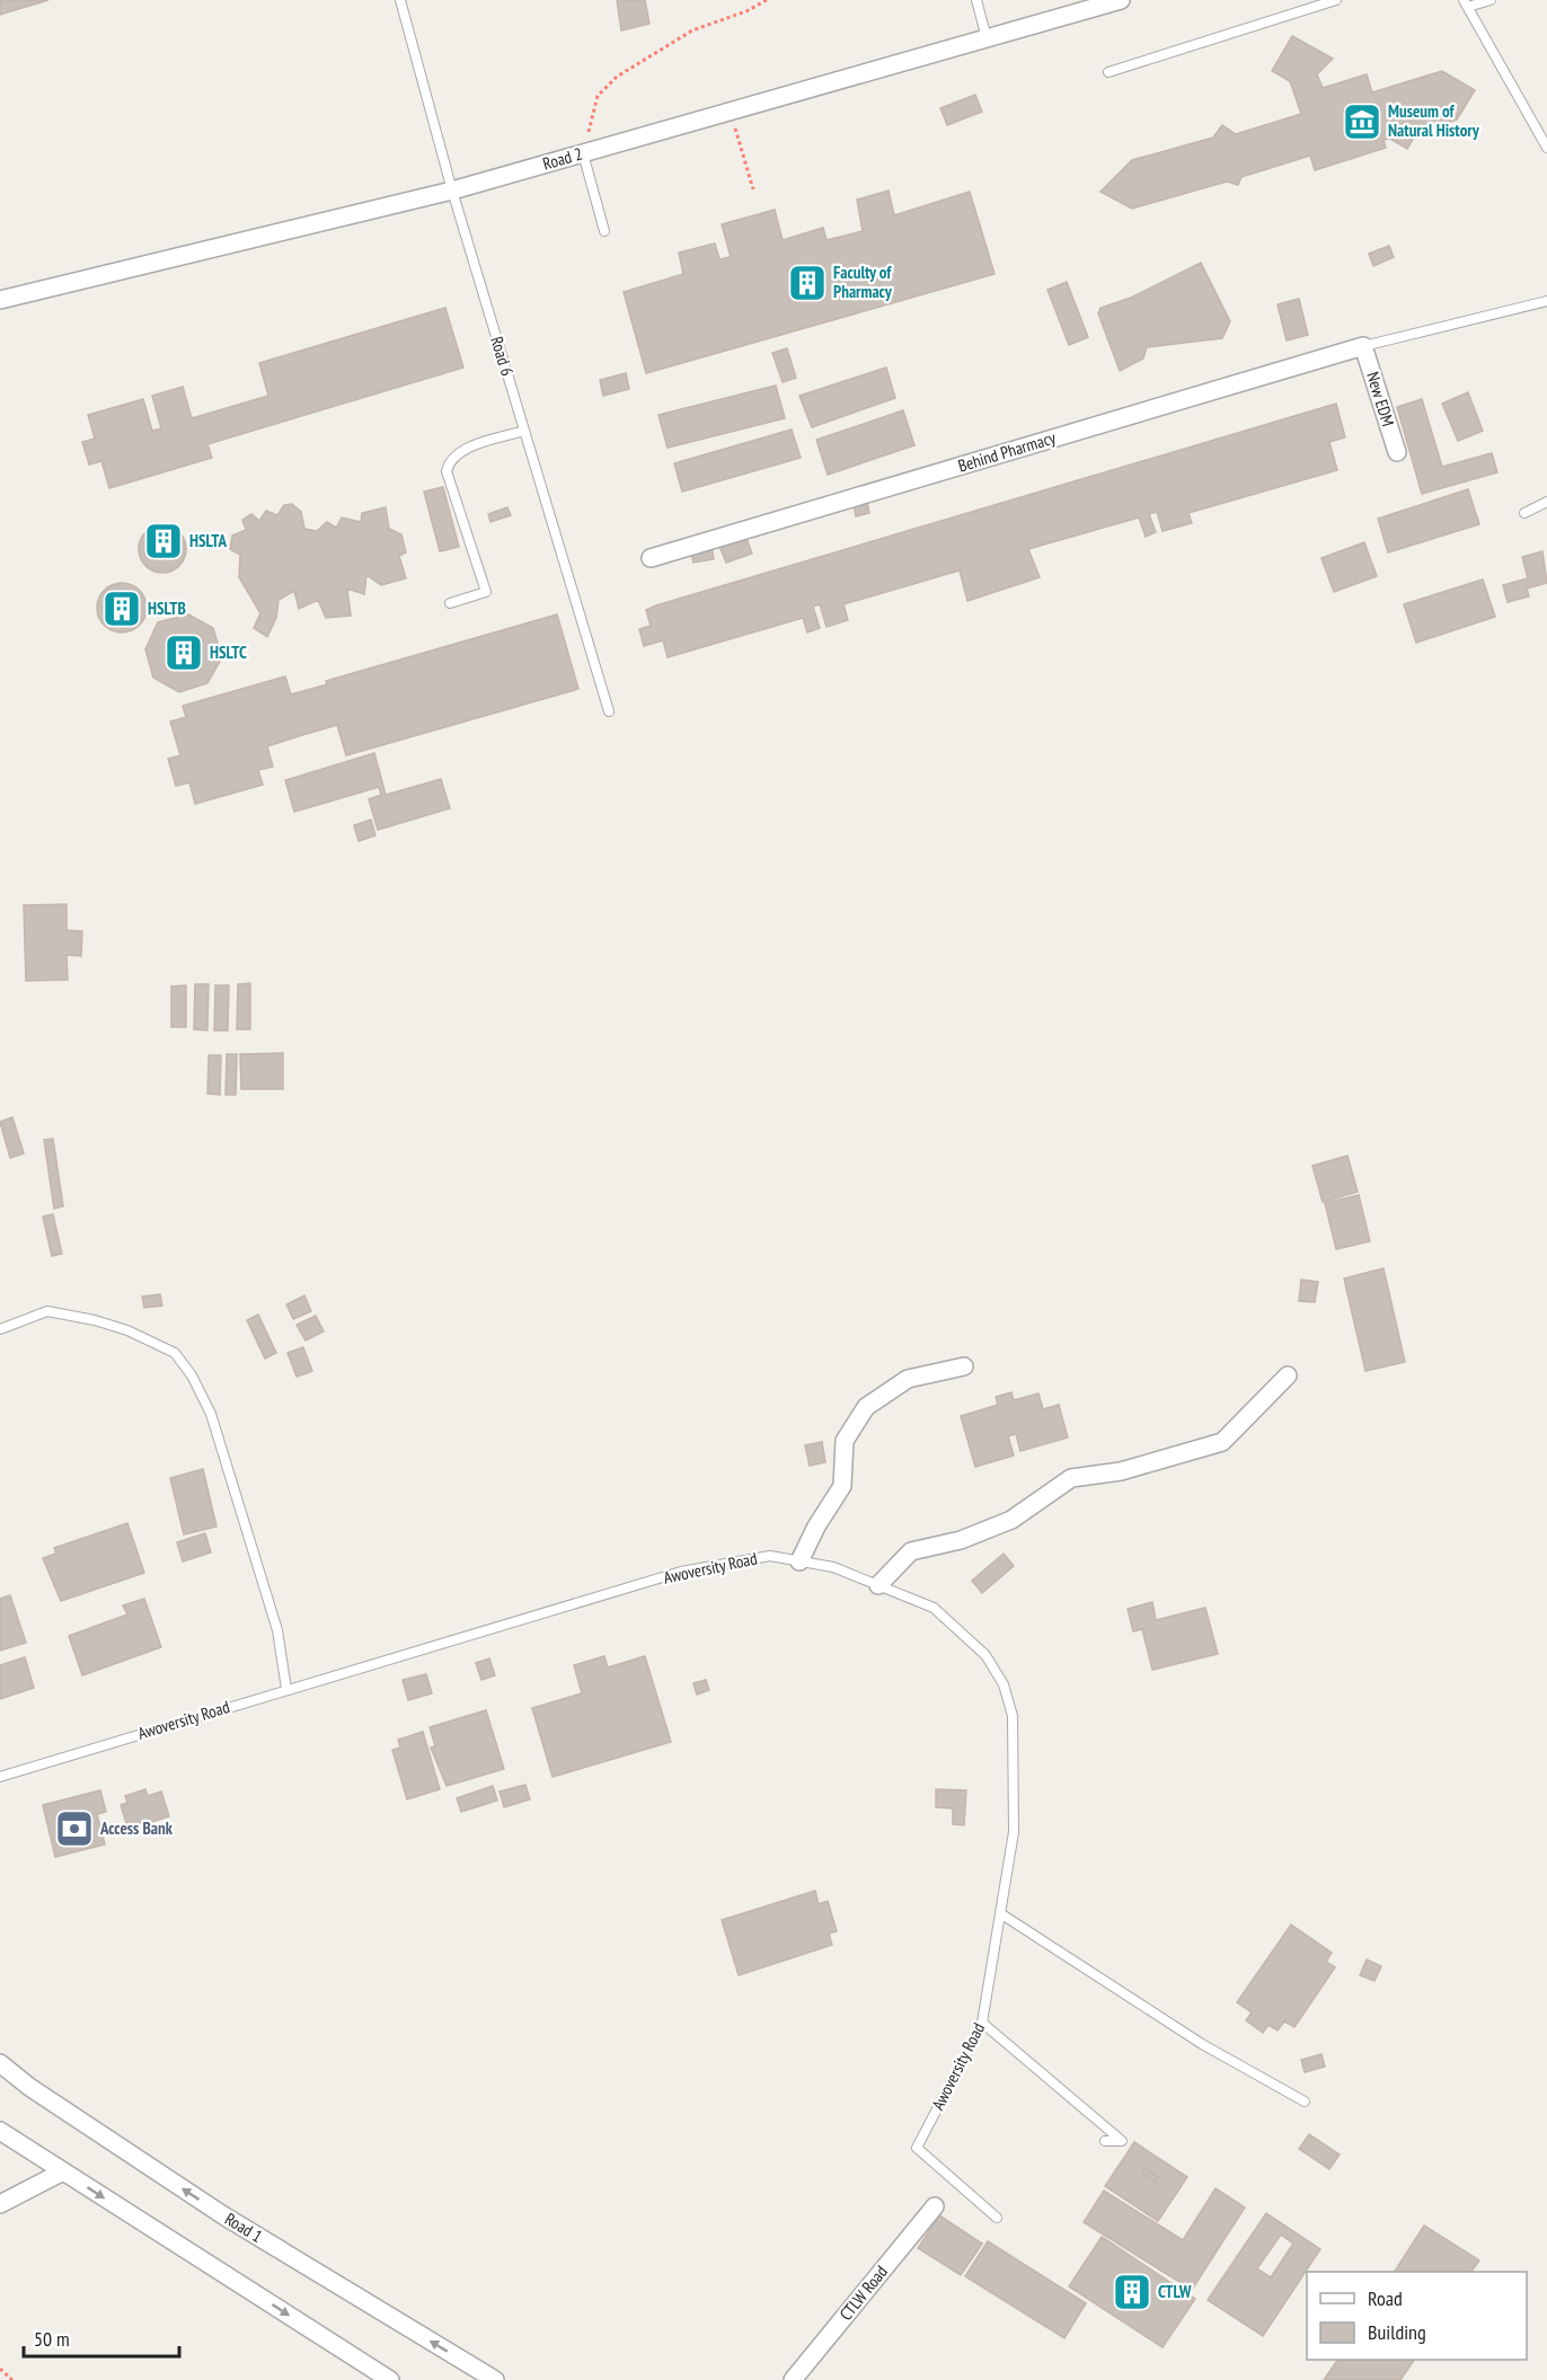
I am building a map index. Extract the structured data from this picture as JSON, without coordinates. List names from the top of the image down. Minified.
{"streets":{"street":["Road 2","New EDM","Behind Pharmacy","Road 1","CTLW Road"],"lane":["Road 6","Awoversity Road"]},"crossings":[["Road 2","Road 6"],["New EDM","Behind Pharmacy"]],"places":{"museum":["Museum of Natural History"],"building":["Faculty of Pharmacy","HSLTA","HSLTB","HSLTC","CTLW"],"bank":["Access Bank"]},"legend":["Road","Building"],"scale_bar":"50 m"}
